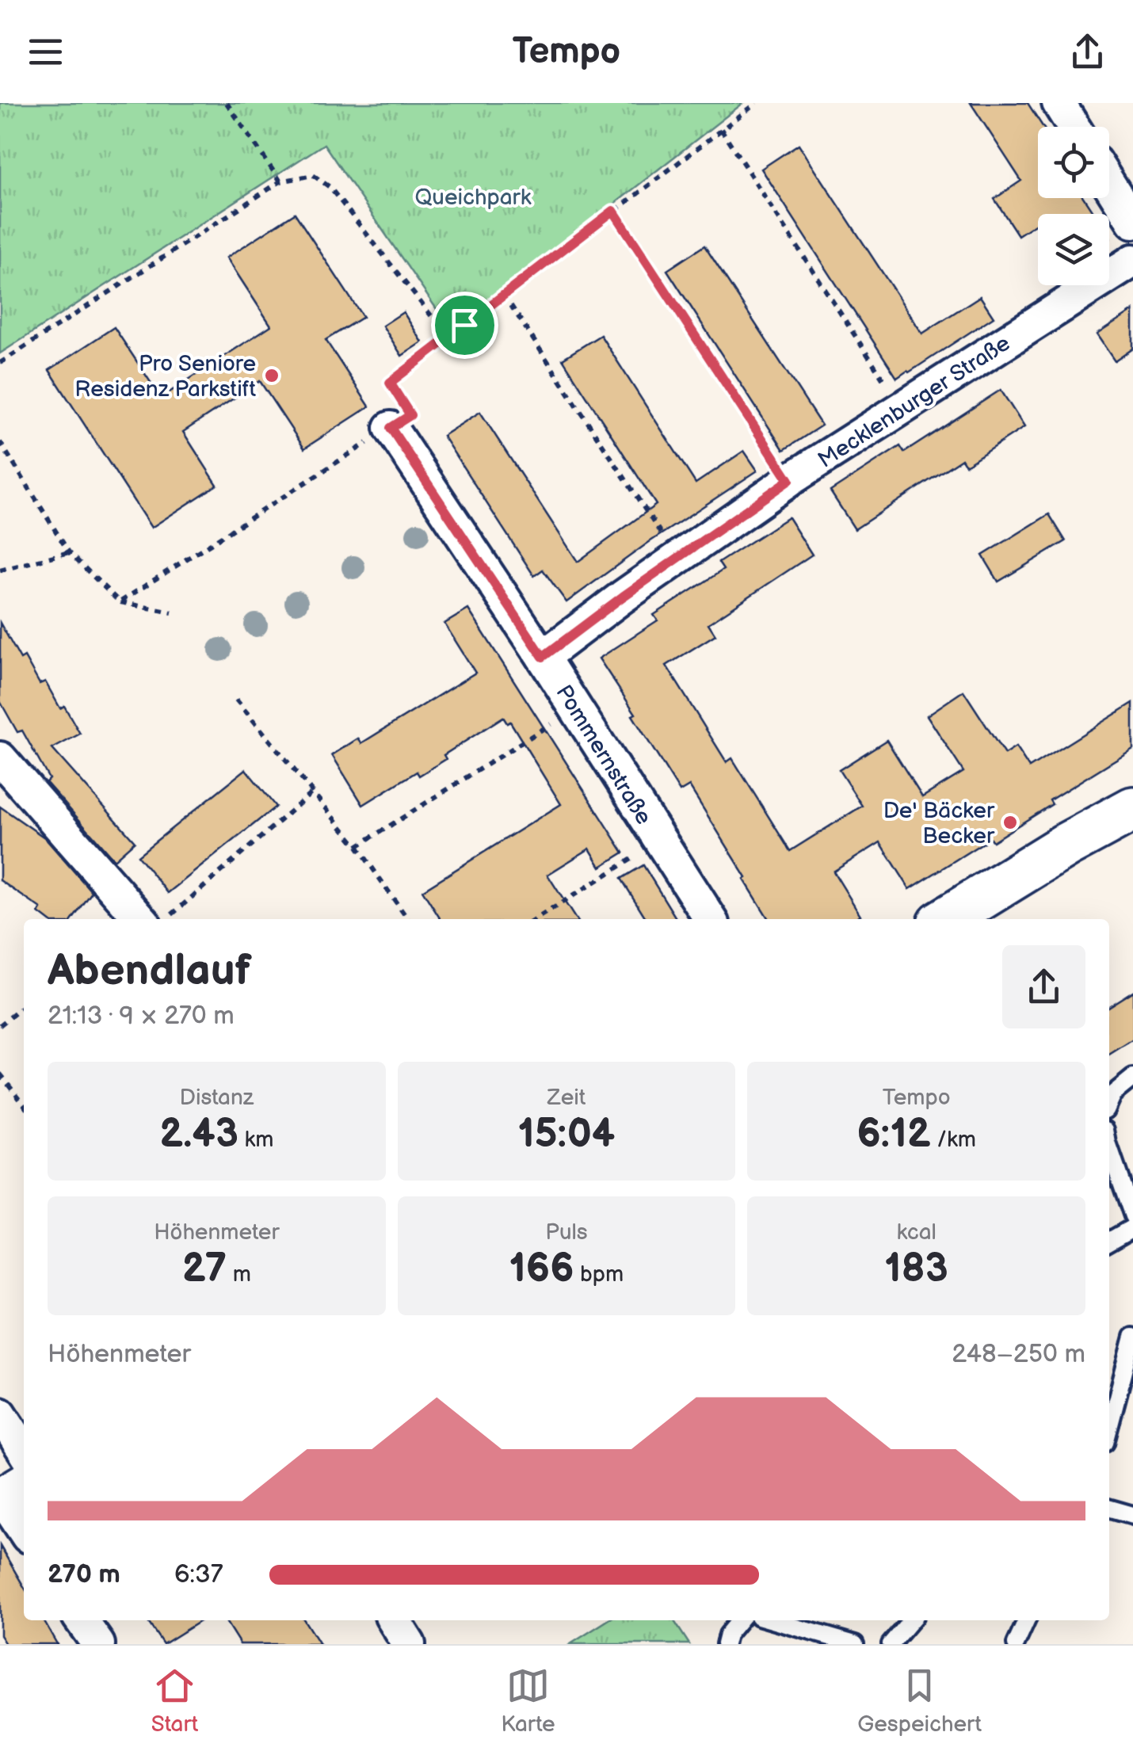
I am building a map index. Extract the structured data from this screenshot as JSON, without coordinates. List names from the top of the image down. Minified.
{"streets":{"street":["Mecklenburger Straße","Pommernstraße"]},"crossings":[["Mecklenburger Straße","Pommernstraße"]],"parks":["Queichpark"],"places":["Pro Seniore Residenz Parkstift","De' Bäcker Becker"],"page":{"header":"Tempo","heading":["Abendlauf","21:13 · 9 × 270 m"],"stats":[["Distanz","2.43 km"],["Zeit","15:04"],["Tempo","6:12 /km"],["Höhenmeter","27 m"],["Puls","166 bpm"],["kcal","183"]],"chart":["Höhenmeter","248–250 m"],"list":[{"name":"270 m","note":"6:37"}],"tabs":["Start","Karte","Gespeichert"]}}
